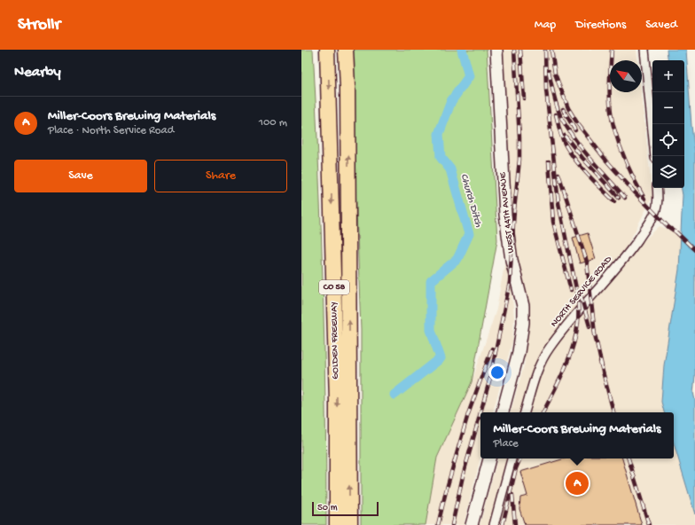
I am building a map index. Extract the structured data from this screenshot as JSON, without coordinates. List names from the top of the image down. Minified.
{"streets":{"highway":["CO 58","GOLDEN FREEWAY"],"street":["WEST 44TH AVENUE","NORTH SERVICE ROAD"]},"water":["Church Ditch"],"scale_bar":"50 m","north":"top left","page":{"header":"Strollr","nav":["Map","Directions","Saved"],"heading":"Nearby","map_buttons":["+","−"],"list":[{"mark":"A","name":"Miller-Coors Brewing Materials","note":"Place · North Service Road","value":"100 m"}],"buttons":["Save","Share"],"popup":["Miller-Coors Brewing Materials","Place"],"pins":"A","scale":"50 m"}}
